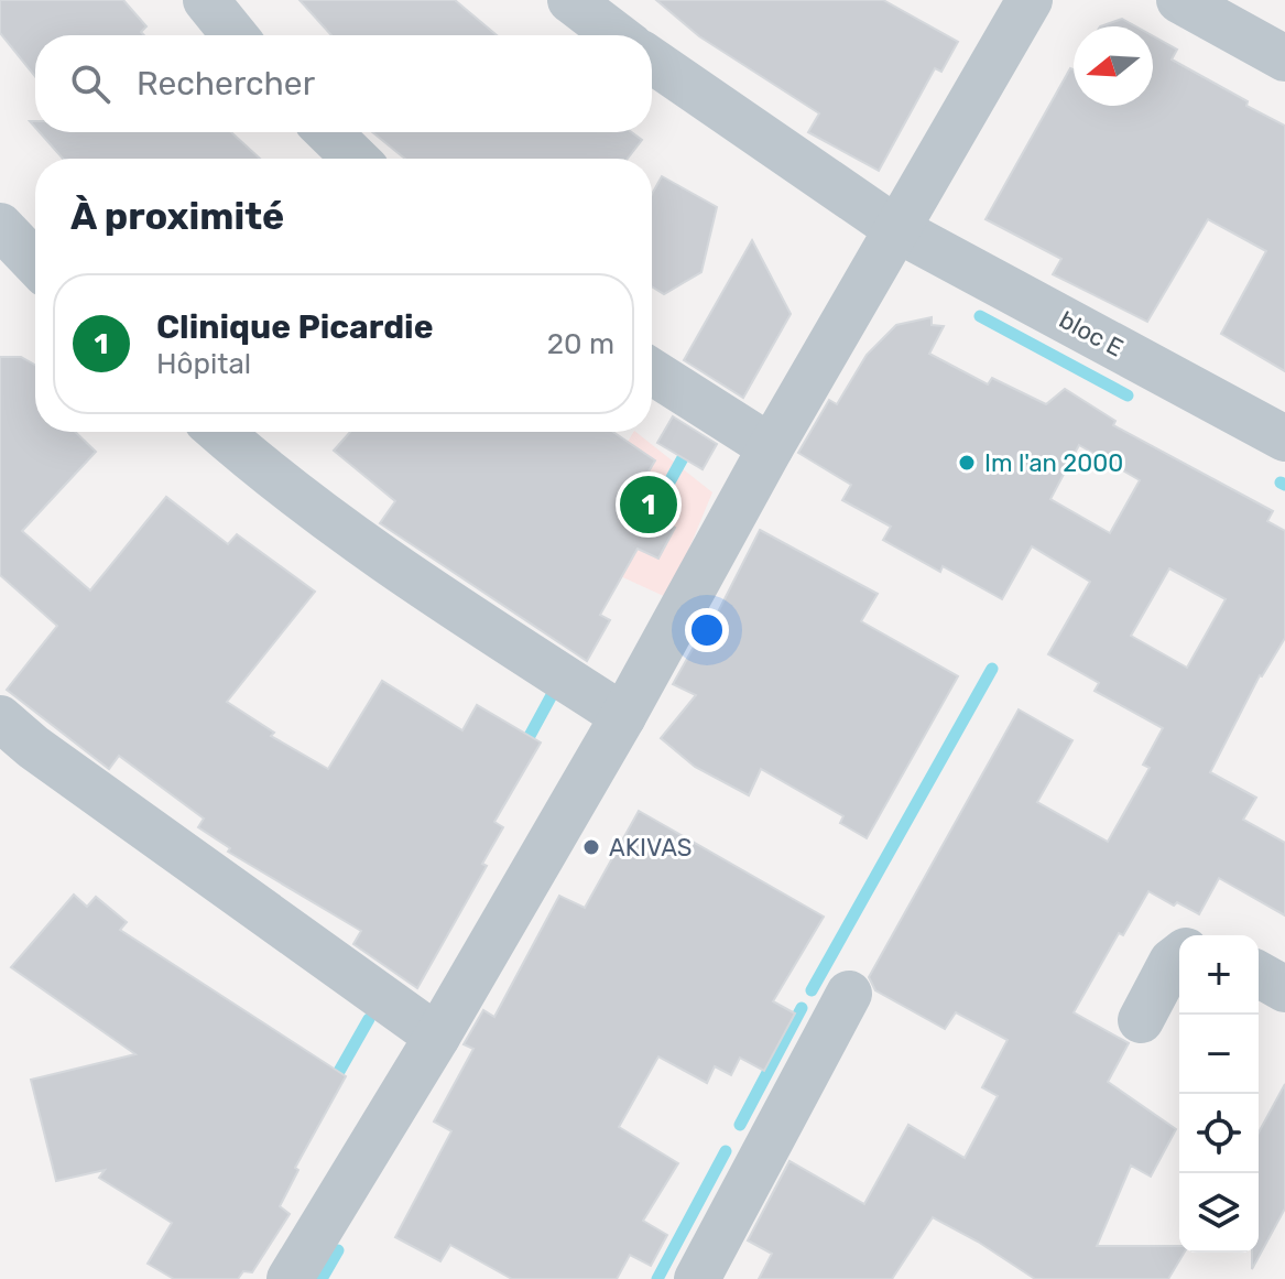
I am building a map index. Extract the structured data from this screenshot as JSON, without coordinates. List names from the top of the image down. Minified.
{"streets":{"street":["bloc E"]},"places":["Im l'an 2000","AKIVAS"],"north":"left","page":{"search":"Rechercher","heading":"À proximité","list":[{"mark":"1","name":"Clinique Picardie","note":"Hôpital","value":"20 m"}],"pins":"1","map_buttons":["+","−"]}}
